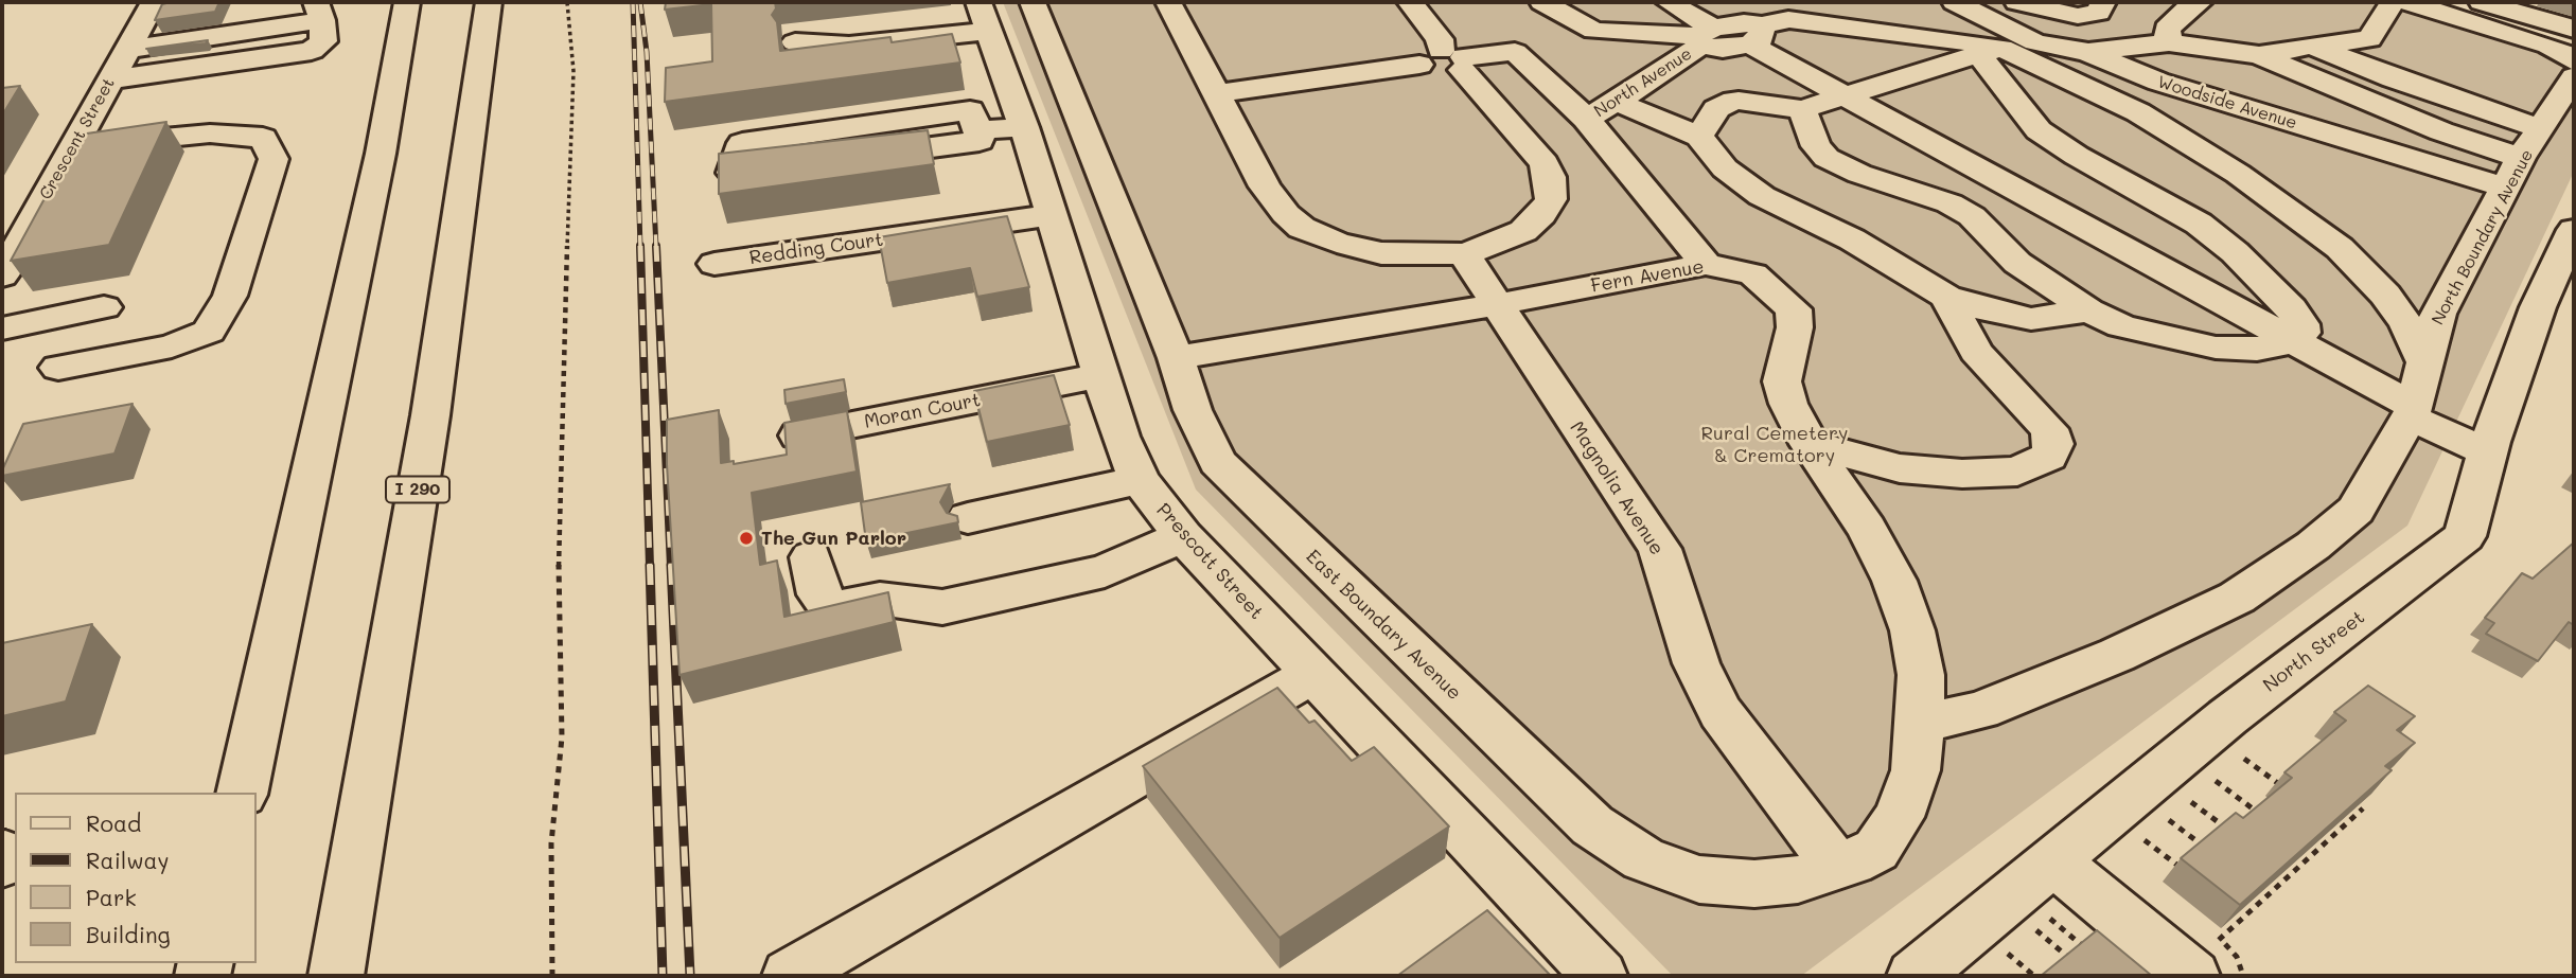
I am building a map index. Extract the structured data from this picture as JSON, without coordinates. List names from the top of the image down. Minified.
{"streets":{"main road":["North Avenue","Woodside Avenue","Crescent Street","North Boundary Avenue","Redding Court","Fern Avenue","Moran Court","Magnolia Avenue","I 290","Prescott Street","East Boundary Avenue","North Street"]},"crossings":[["Woodside Avenue","North Boundary Avenue"],["Redding Court","Prescott Street"],["Fern Avenue","Magnolia Avenue"],["Fern Avenue","East Boundary Avenue"],["Moran Court","Prescott Street"],["Magnolia Avenue","East Boundary Avenue"]],"parks":["Rural Cemetery & Crematory"],"places":["The Gun Parlor"],"legend":["Road","Railway","Park","Building"]}
